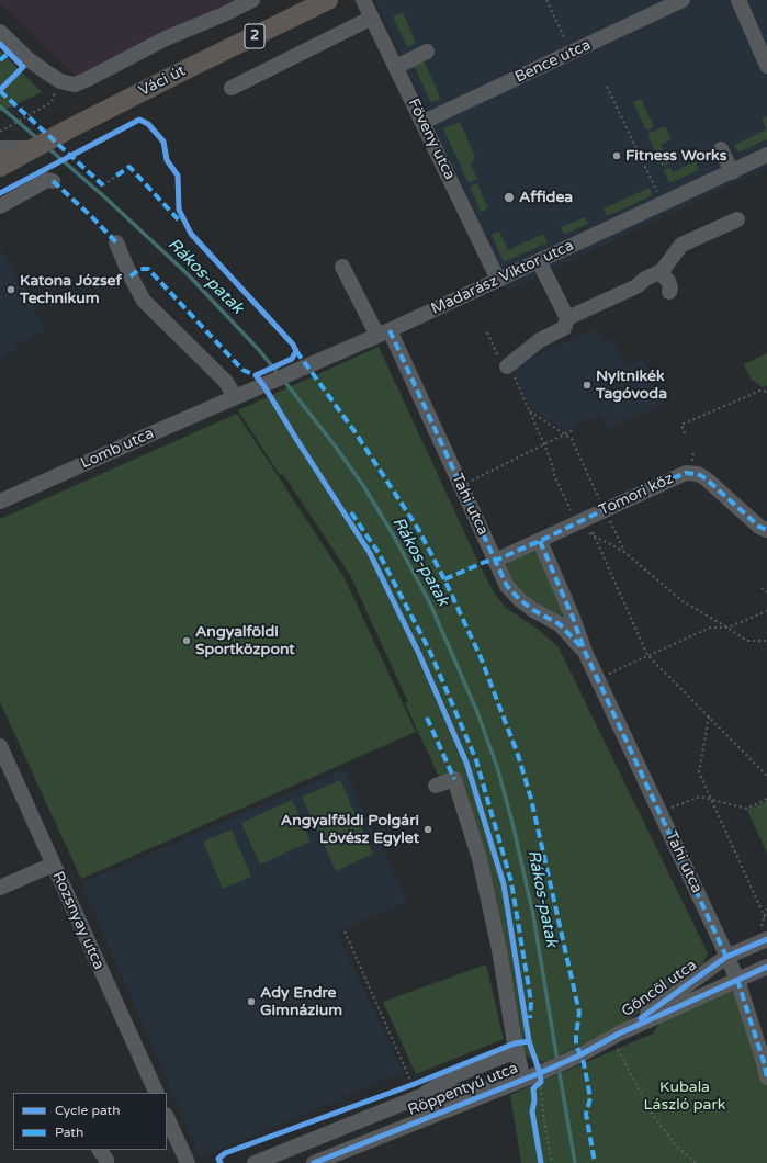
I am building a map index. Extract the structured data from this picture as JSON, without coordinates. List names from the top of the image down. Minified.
{"streets":{"main road":["2","Váci út"],"street":["Bence utca","Föveny utca","Madarász Viktor utca","Lomb utca","Tomori köz","Tahi utca","Rozsnyay utca","Göncöl utca","Röppentyű utca"]},"crossings":[["Bence utca","Föveny utca"],["Föveny utca","Madarász Viktor utca"],["Madarász Viktor utca","Lomb utca"],["Madarász Viktor utca","Tahi utca"],["Tomori köz","Tahi utca"],["Tahi utca","Göncöl utca"],["Göncöl utca","Röppentyű utca"]],"water":["Rákos-patak"],"parks":["Kubala László park"],"places":["Fitness Works","Affidea","Katona József Technikum","Nyitnikék Tagóvoda","Angyalföldi Sportközpont","Angyalföldi Polgári Lövész Egylet","Ady Endre Gimnázium"],"legend":["Cycle path","Path"]}
